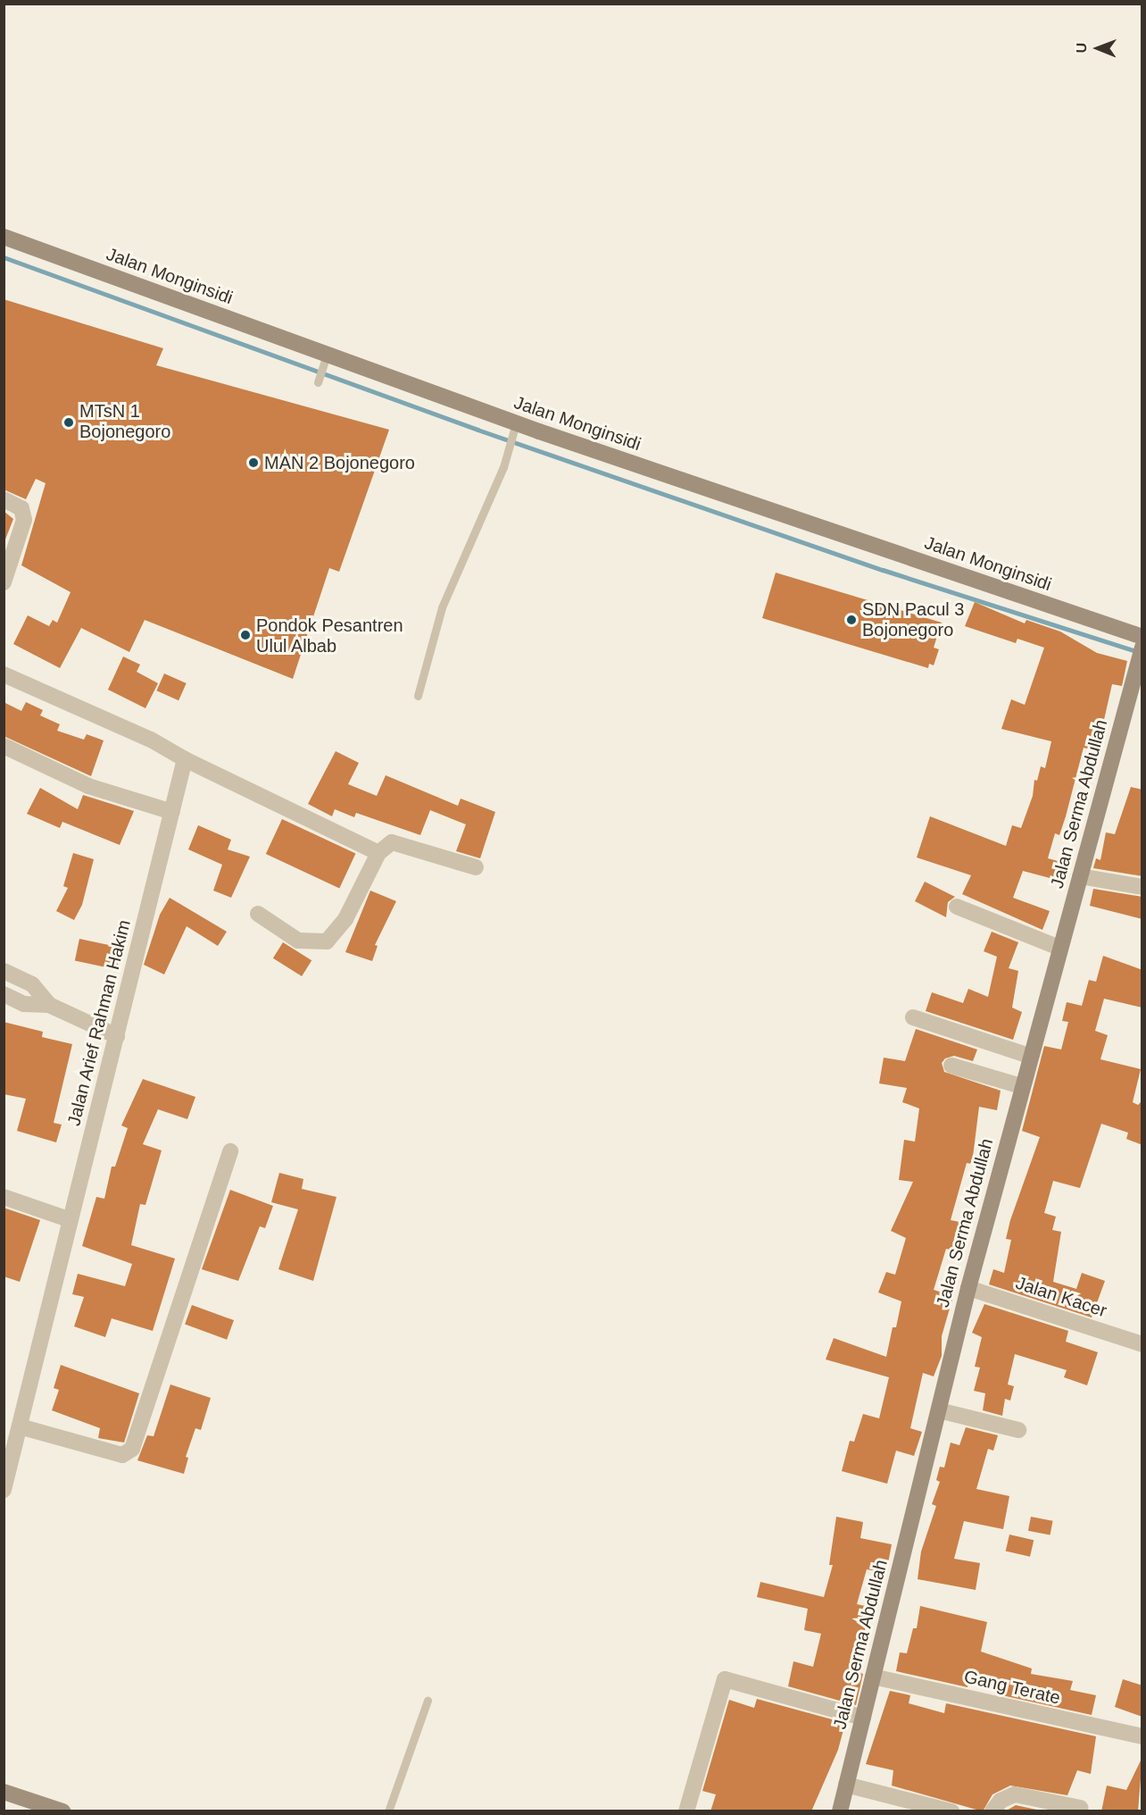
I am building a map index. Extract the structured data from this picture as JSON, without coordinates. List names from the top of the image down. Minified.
{"streets":{"main road":["Jalan Monginsidi","Jalan Serma Abdullah"],"street":["Jalan Arief Rahman Hakim","Jalan Kacer","Gang Terate"]},"crossings":[["Jalan Serma Abdullah","Jalan Kacer"],["Jalan Serma Abdullah","Gang Terate"]],"places":["MTsN 1 Bojonegoro","MAN 2 Bojonegoro","SDN Pacul 3 Bojonegoro","Pondok Pesantren Ulul Albab"],"north":"left"}
